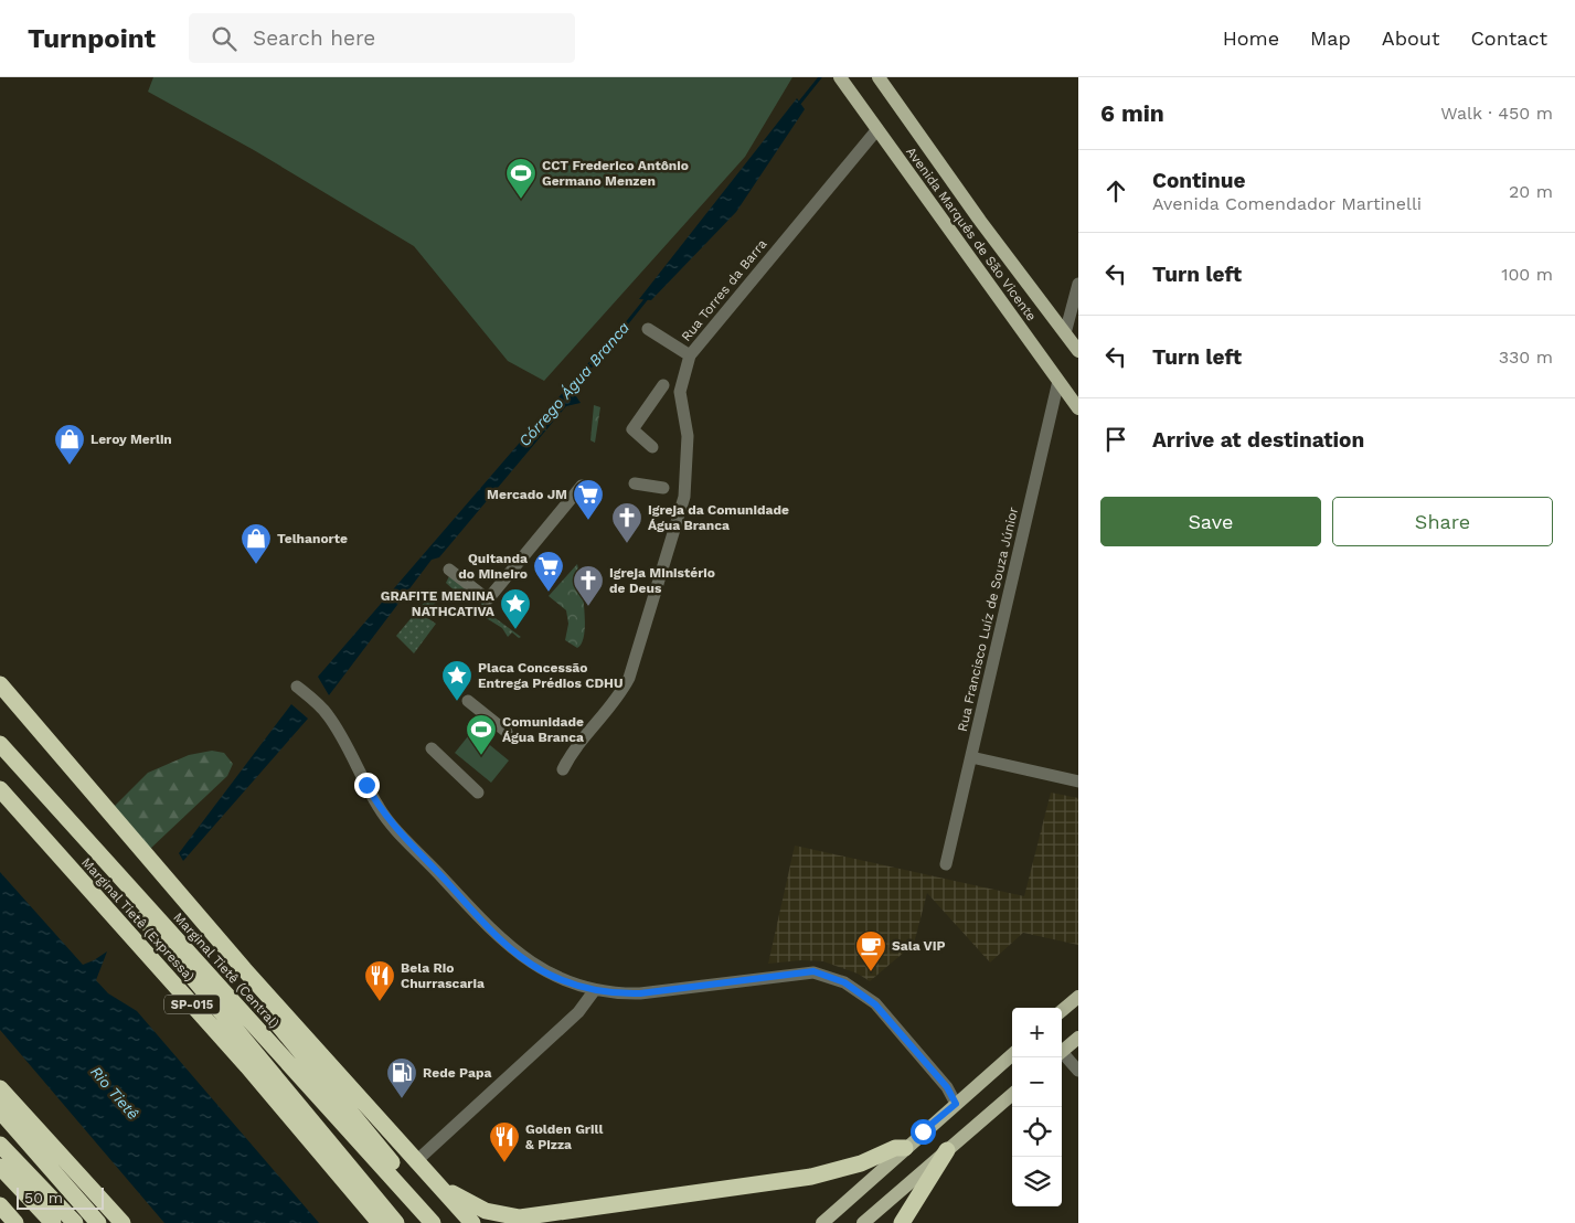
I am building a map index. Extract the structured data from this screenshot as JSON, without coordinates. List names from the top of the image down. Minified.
{"streets":{"highway":["Marginal Tietê (Expressa)","Marginal Tietê (Central)","SP-015"],"main road":["Avenida Marquês de São Vicente"],"street":["Rua Torres da Barra","Rua Francisco Luíz de Souza Júnior"]},"crossings":[["Avenida Marquês de São Vicente","Rua Torres da Barra"],["Avenida Marquês de São Vicente","Rua Francisco Luíz de Souza Júnior"]],"water":["Córrego Água Branca","Rio Tietê"],"places":{"sports":["CCT Frederico Antônio Germano Menzen","Comunidade Água Branca"],"shop":["Leroy Merlin","Telhanorte"],"supermarket":["Mercado JM","Quitanda do Mineiro"],"church":["Igreja da Comunidade Água Branca","Igreja Ministério de Deus"],"place":["GRAFITE MENINA NATHCATIVA","Placa Concessão Entrega Prédios CDHU"],"cafe":["Sala VIP"],"restaurant":["Bela Rio Churrascaria","Golden Grill & Pizza"],"fuel station":["Rede Papa"]},"scale_bar":"50 m","page":{"header":"Turnpoint","search":"Search here","nav":["Home","Map","About","Contact"],"heading":["6 min","Walk · 450 m"],"list":[["Continue","Avenida Comendador Martinelli","20 m"],["Turn left","100 m"],["Turn left","330 m"],"Arrive at destination"],"buttons":["Save","Share"],"map_buttons":["+","−"],"scale":"50 m"}}
